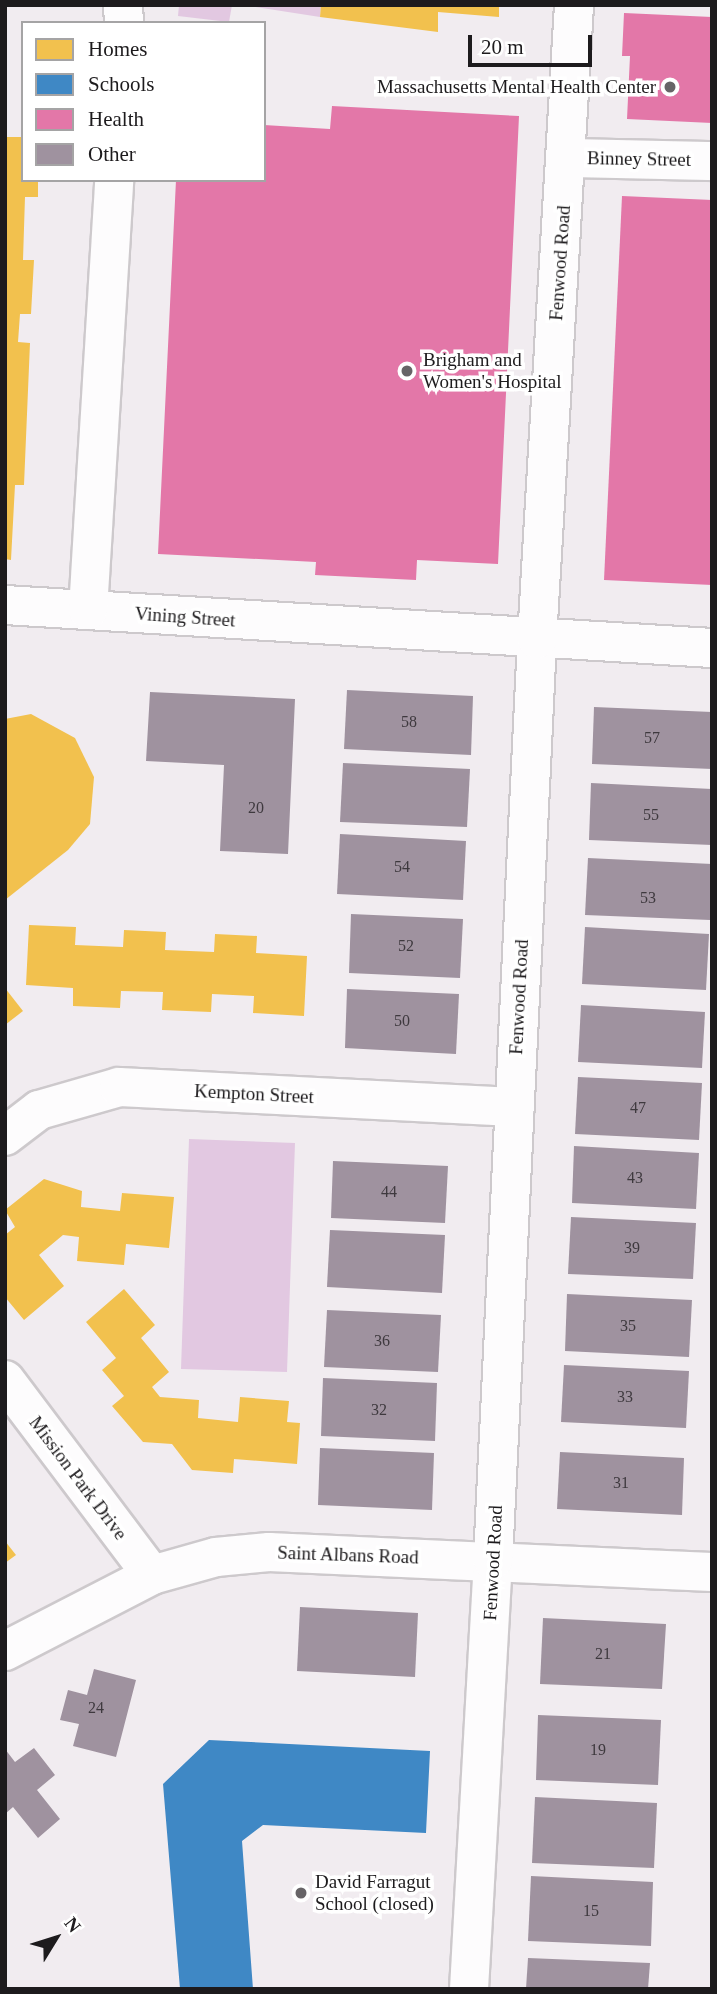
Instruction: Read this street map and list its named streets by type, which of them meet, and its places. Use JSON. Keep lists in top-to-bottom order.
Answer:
{
  "streets": {
    "street": [
      "Binney Street",
      "Fenwood Road",
      "Vining Street",
      "Kempton Street",
      "Mission Park Drive",
      "Saint Albans Road"
    ]
  },
  "crossings": [
    ["Binney Street", "Fenwood Road"],
    ["Fenwood Road", "Vining Street"],
    ["Fenwood Road", "Kempton Street"],
    ["Fenwood Road", "Saint Albans Road"],
    ["Mission Park Drive", "Saint Albans Road"]
  ],
  "places": ["Massachusetts Mental Health Center", "Brigham and Women's Hospital", "David Farragut School (closed)"],
  "house_numbers": [
    "58",
    "57",
    "20",
    "55",
    "54",
    "53",
    "52",
    "50",
    "47",
    "43",
    "44",
    "39",
    "35",
    "36",
    "33",
    "32",
    "31",
    "21",
    "24",
    "19",
    "15"
  ],
  "legend": [
    "Homes",
    "Schools",
    "Health",
    "Other"
  ],
  "scale_bar": "20 m",
  "north": "top right"
}
